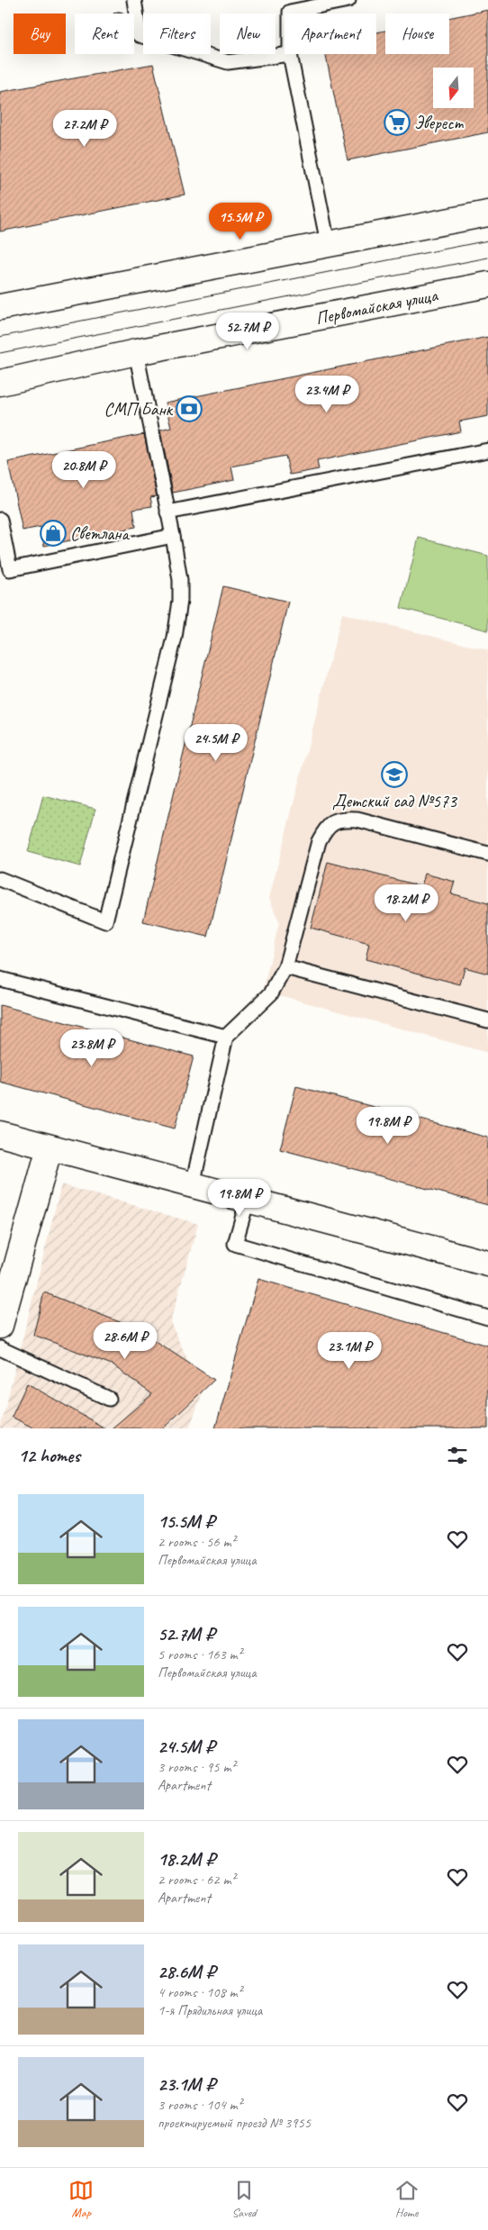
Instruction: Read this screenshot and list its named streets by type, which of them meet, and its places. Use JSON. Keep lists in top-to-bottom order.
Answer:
{
  "streets": {
    "main road": ["Первомайская улица"]
  },
  "places": {
    "supermarket": ["Эверест"],
    "bank": ["СМП Банк"],
    "shop": ["Светлана"],
    "school or university": ["Детский сад №573"]
  },
  "north": "bottom",
  "page": {
    "chip": [
      "Buy",
      "Rent",
      "Filters",
      "New",
      "Apartment",
      "House"
    ],
    "price": [
      "27.2M ₽",
      "15.5M ₽",
      "52.7M ₽",
      "23.4M ₽",
      "20.8M ₽",
      "24.5M ₽",
      "18.2M ₽",
      "23.8M ₽",
      "19.8M ₽",
      "19.8M ₽",
      "28.6M ₽",
      "23.1M ₽"
    ],
    "heading": "12 homes",
    "list": [
      {
        "name": "15.5M ₽",
        "note": "2 rooms · 56 m² · Первомайская улица"
      },
      {
        "name": "52.7M ₽",
        "note": "5 rooms · 163 m² · Первомайская улица"
      },
      {
        "name": "24.5M ₽",
        "note": "3 rooms · 95 m² · Apartment"
      },
      {
        "name": "18.2M ₽",
        "note": "2 rooms · 62 m² · Apartment"
      },
      {
        "name": "28.6M ₽",
        "note": "4 rooms · 108 m² · 1-я Прядильная улица"
      },
      {
        "name": "23.1M ₽",
        "note": "3 rooms · 104 m² · проектируемый проезд № 3955"
      }
    ],
    "tabs": ["Map", "Saved", "Home"]
  }
}
